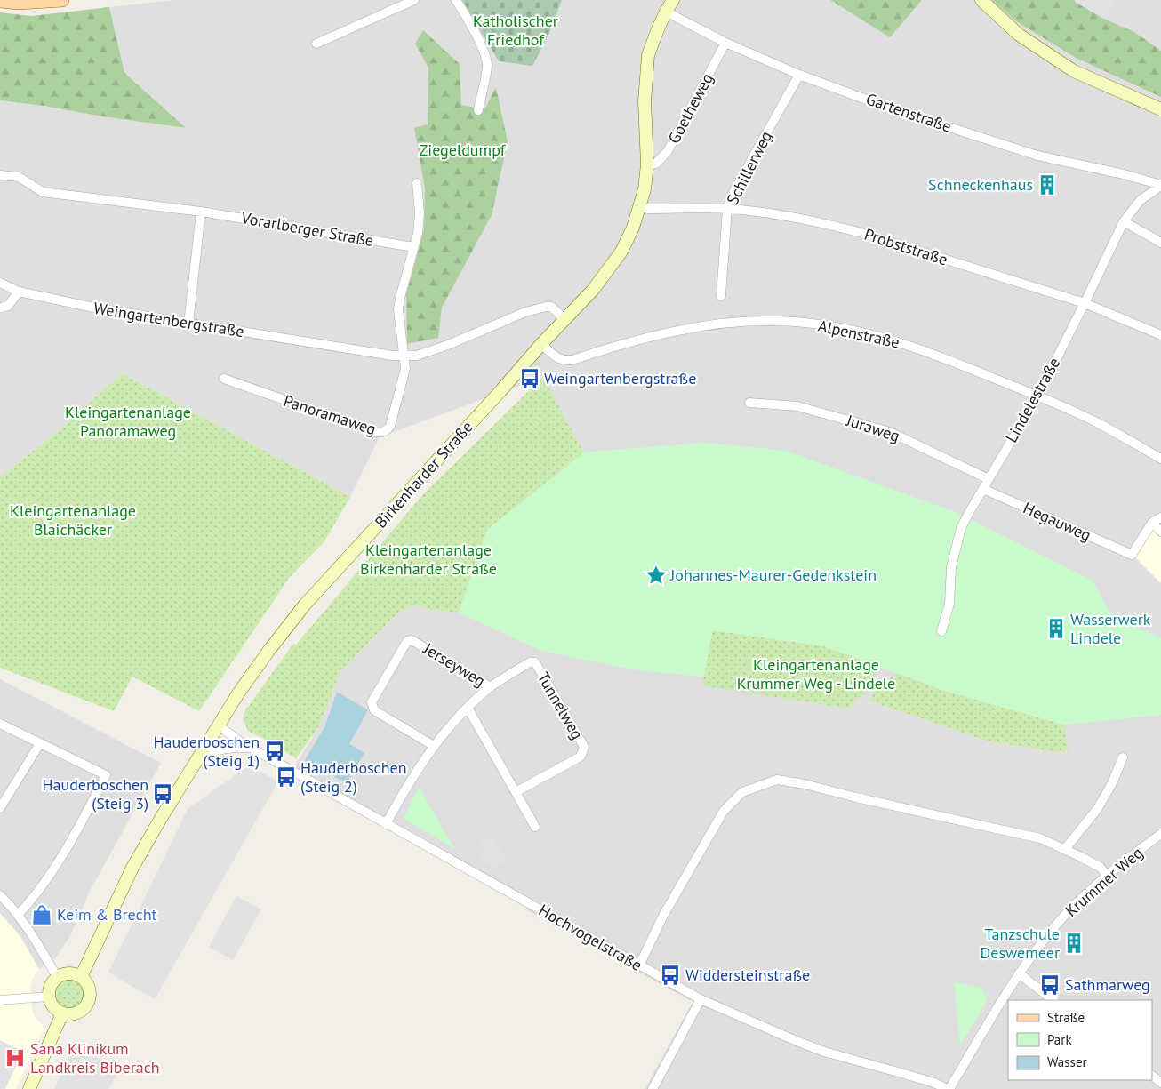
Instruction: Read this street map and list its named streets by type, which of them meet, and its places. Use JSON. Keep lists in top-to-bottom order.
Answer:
{
  "streets": {
    "main road": ["Birkenharder Straße"],
    "street": [
      "Goetheweg",
      "Gartenstraße",
      "Schillerweg",
      "Vorarlberger Straße",
      "Probststraße",
      "Weingartenbergstraße",
      "Alpenstraße",
      "Lindelestraße",
      "Panoramaweg",
      "Juraweg",
      "Hegauweg",
      "Jerseyweg",
      "Tunnelweg",
      "Krummer Weg",
      "Hochvogelstraße"
    ]
  },
  "crossings": [
    ["Goetheweg", "Gartenstraße"],
    ["Goetheweg", "Birkenharder Straße"],
    ["Gartenstraße", "Schillerweg"],
    ["Gartenstraße", "Lindelestraße"],
    ["Gartenstraße", "Birkenharder Straße"],
    ["Schillerweg", "Probststraße"],
    ["Probststraße", "Lindelestraße"],
    ["Probststraße", "Birkenharder Straße"],
    ["Weingartenbergstraße", "Panoramaweg"],
    ["Weingartenbergstraße", "Birkenharder Straße"],
    ["Alpenstraße", "Lindelestraße"],
    ["Alpenstraße", "Birkenharder Straße"],
    ["Lindelestraße", "Juraweg"],
    ["Lindelestraße", "Hegauweg"],
    ["Birkenharder Straße", "Hochvogelstraße"],
    ["Jerseyweg", "Tunnelweg"],
    ["Krummer Weg", "Hochvogelstraße"]
  ],
  "parks": [
    "Katholischer Friedhof",
    "Ziegeldumpf",
    "Kleingartenanlage Panoramaweg",
    "Kleingartenanlage Blaichäcker",
    "Kleingartenanlage Birkenharder Straße",
    "Kleingartenanlage Krummer Weg - Lindele"
  ],
  "places": {
    "building": ["Schneckenhaus", "Wasserwerk Lindele", "Tanzschule Deswemeer"],
    "bus stop": [
      "Weingartenbergstraße",
      "Hauderboschen (Steig 1)",
      "Hauderboschen (Steig 2)",
      "Hauderboschen (Steig 3)",
      "Widdersteinstraße",
      "Sathmarweg"
    ],
    "place": ["Johannes-Maurer-Gedenkstein"],
    "shop": ["Keim & Brecht"],
    "hospital": ["Sana Klinikum Landkreis Biberach"]
  },
  "legend": ["Straße", "Park", "Wasser"]
}
